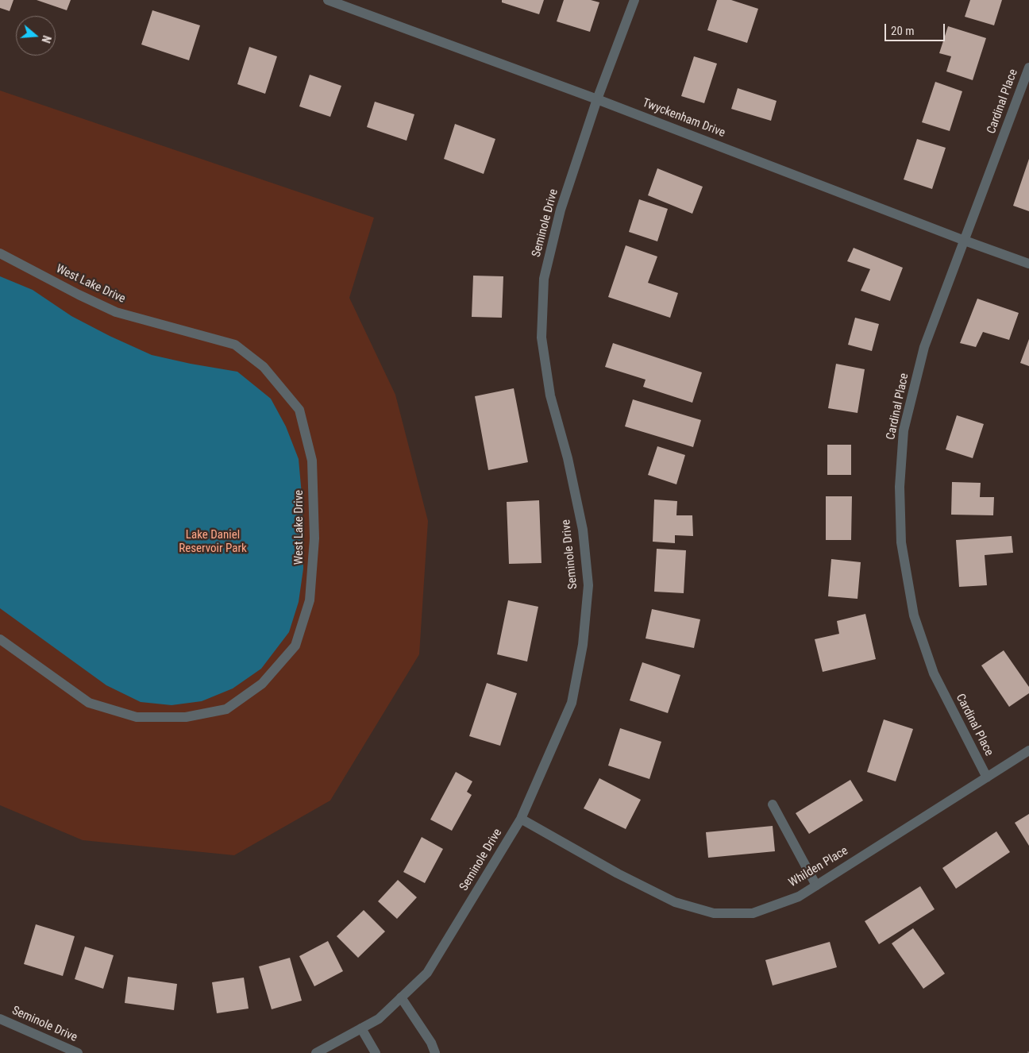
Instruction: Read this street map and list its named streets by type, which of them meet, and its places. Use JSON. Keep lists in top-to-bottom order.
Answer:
{
  "streets": {
    "street": [
      "Cardinal Place",
      "Twyckenham Drive",
      "Seminole Drive",
      "West Lake Drive",
      "Whilden Place"
    ]
  },
  "crossings": [
    ["Cardinal Place", "Twyckenham Drive"],
    ["Cardinal Place", "Whilden Place"],
    ["Twyckenham Drive", "Seminole Drive"],
    ["Seminole Drive", "Whilden Place"]
  ],
  "parks": ["Lake Daniel Reservoir Park"],
  "scale_bar": "20 m",
  "north": "right"
}
